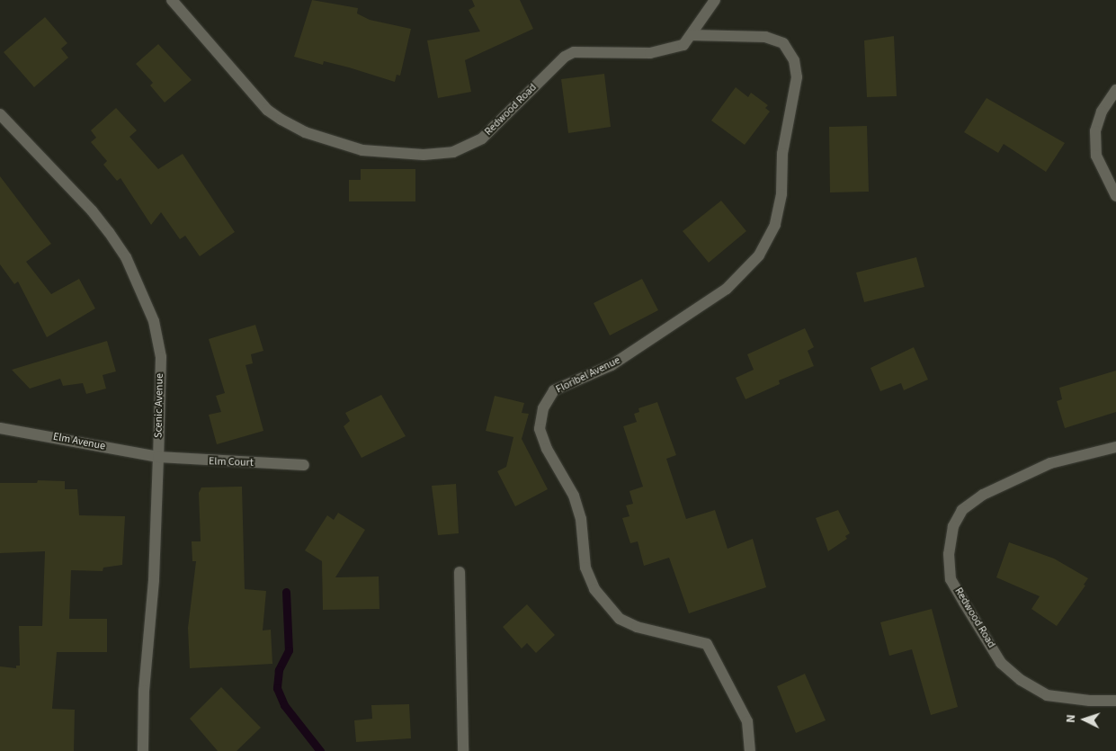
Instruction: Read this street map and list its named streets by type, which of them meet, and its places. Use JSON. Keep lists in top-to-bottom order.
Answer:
{
  "streets": {
    "street": [
      "Redwood Road",
      "Floribel Avenue",
      "Scenic Avenue",
      "Elm Avenue",
      "Elm Court"
    ]
  },
  "crossings": [
    ["Redwood Road", "Floribel Avenue"],
    ["Scenic Avenue", "Elm Avenue"],
    ["Scenic Avenue", "Elm Court"],
    ["Elm Avenue", "Elm Court"]
  ],
  "north": "left"
}
